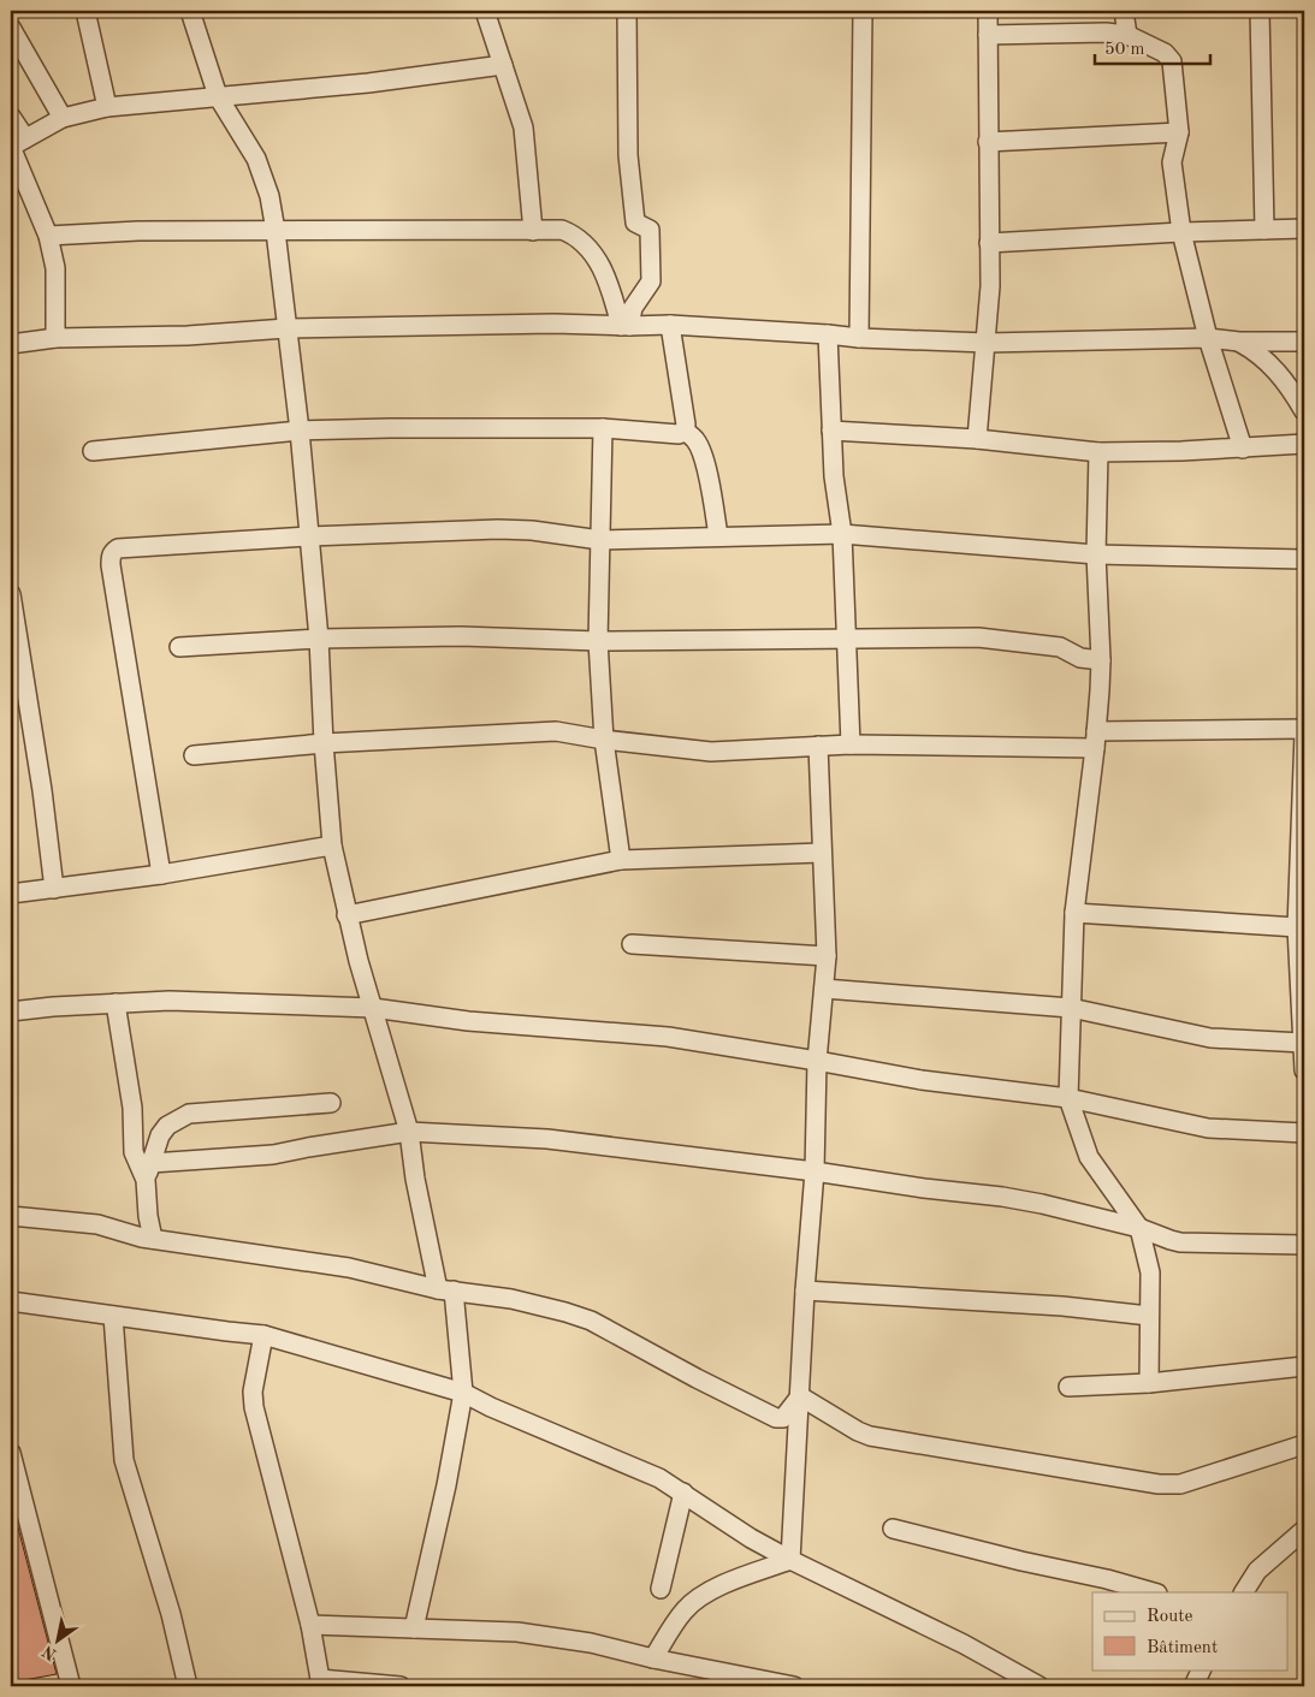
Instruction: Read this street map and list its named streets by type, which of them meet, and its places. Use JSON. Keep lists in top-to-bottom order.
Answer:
{
  "legend": ["Route", "Bâtiment"],
  "scale_bar": "50 m",
  "north": "bottom left"
}
